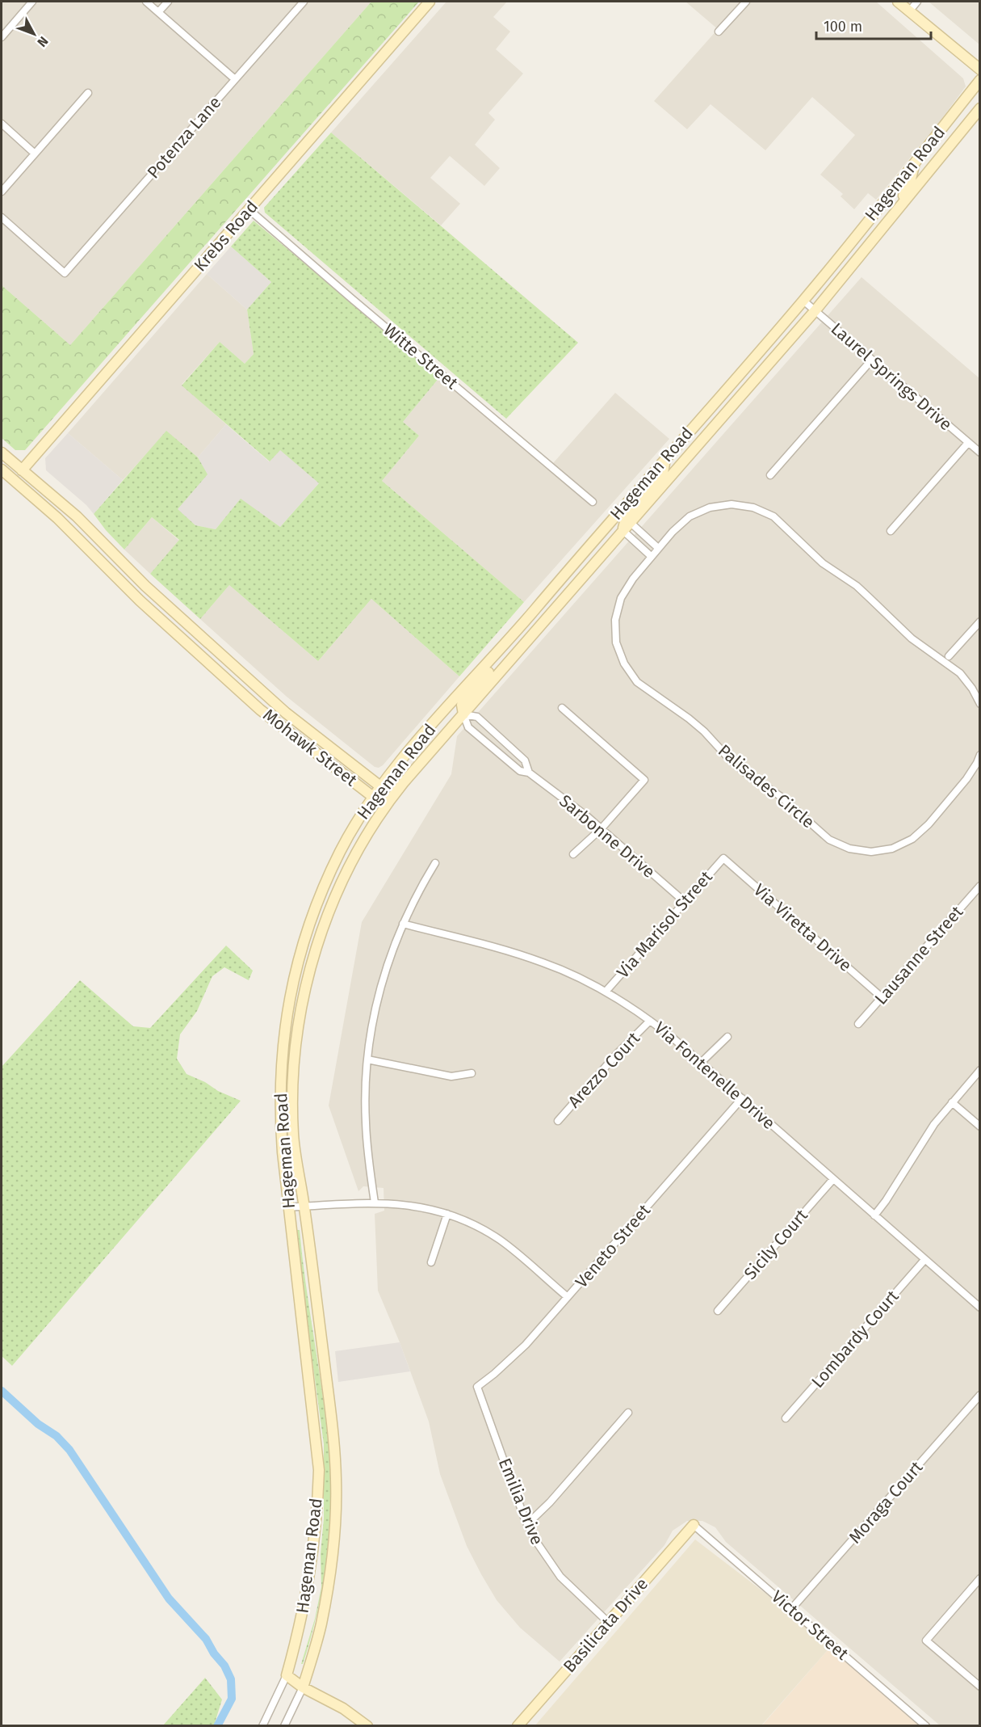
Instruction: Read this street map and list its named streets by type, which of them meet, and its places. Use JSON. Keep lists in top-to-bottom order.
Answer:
{
  "streets": {
    "main road": [
      "Hageman Road",
      "Krebs Road",
      "Mohawk Street",
      "Basilicata Drive"
    ],
    "street": [
      "Potenza Lane",
      "Witte Street",
      "Laurel Springs Drive",
      "Palisades Circle",
      "Sarbonne Drive",
      "Via Marisol Street",
      "Via Viretta Drive",
      "Lausanne Street",
      "Arezzo Court",
      "Via Fontenelle Drive",
      "Sicily Court",
      "Veneto Street",
      "Lombardy Court",
      "Emilia Drive",
      "Moraga Court",
      "Victor Street"
    ]
  },
  "crossings": [
    ["Hageman Road", "Laurel Springs Drive"],
    ["Hageman Road", "Mohawk Street"],
    ["Hageman Road", "Sarbonne Drive"],
    ["Krebs Road", "Witte Street"],
    ["Krebs Road", "Mohawk Street"],
    ["Sarbonne Drive", "Via Marisol Street"],
    ["Via Marisol Street", "Via Viretta Drive"],
    ["Via Marisol Street", "Via Fontenelle Drive"],
    ["Via Viretta Drive", "Lausanne Street"],
    ["Arezzo Court", "Via Fontenelle Drive"],
    ["Via Fontenelle Drive", "Sicily Court"],
    ["Via Fontenelle Drive", "Veneto Street"],
    ["Via Fontenelle Drive", "Lombardy Court"],
    ["Veneto Street", "Emilia Drive"],
    ["Emilia Drive", "Basilicata Drive"],
    ["Moraga Court", "Victor Street"],
    ["Basilicata Drive", "Victor Street"]
  ],
  "scale_bar": "100 m",
  "north": "bottom right"
}
